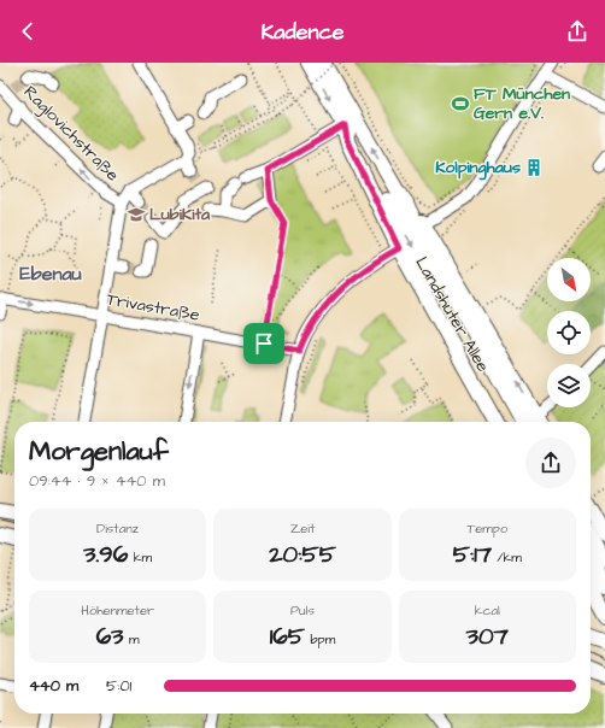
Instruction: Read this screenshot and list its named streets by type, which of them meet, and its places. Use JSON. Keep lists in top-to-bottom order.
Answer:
{
  "streets": {
    "highway": ["Landshuter Allee"],
    "street": ["Raglovichstraße", "Trivastraße"]
  },
  "one_way": ["Raglovichstraße"],
  "districts": ["Ebenau"],
  "places": {
    "sports": ["FT München Gern e.V."],
    "building": ["Kolpinghaus"],
    "school or university": ["LubiKita"]
  },
  "north": "bottom right",
  "page": {
    "header": "Kadence",
    "heading": ["Morgenlauf", "09:44 · 9 × 440 m"],
    "stats": [
      ["Distanz", "3.96 km"],
      ["Zeit", "20:55"],
      ["Tempo", "5:17 /km"],
      ["Höhenmeter", "63 m"],
      ["Puls", "165 bpm"],
      ["kcal", "307"]
    ],
    "list": [
      {
        "name": "440 m",
        "note": "5:01"
      }
    ]
  }
}
